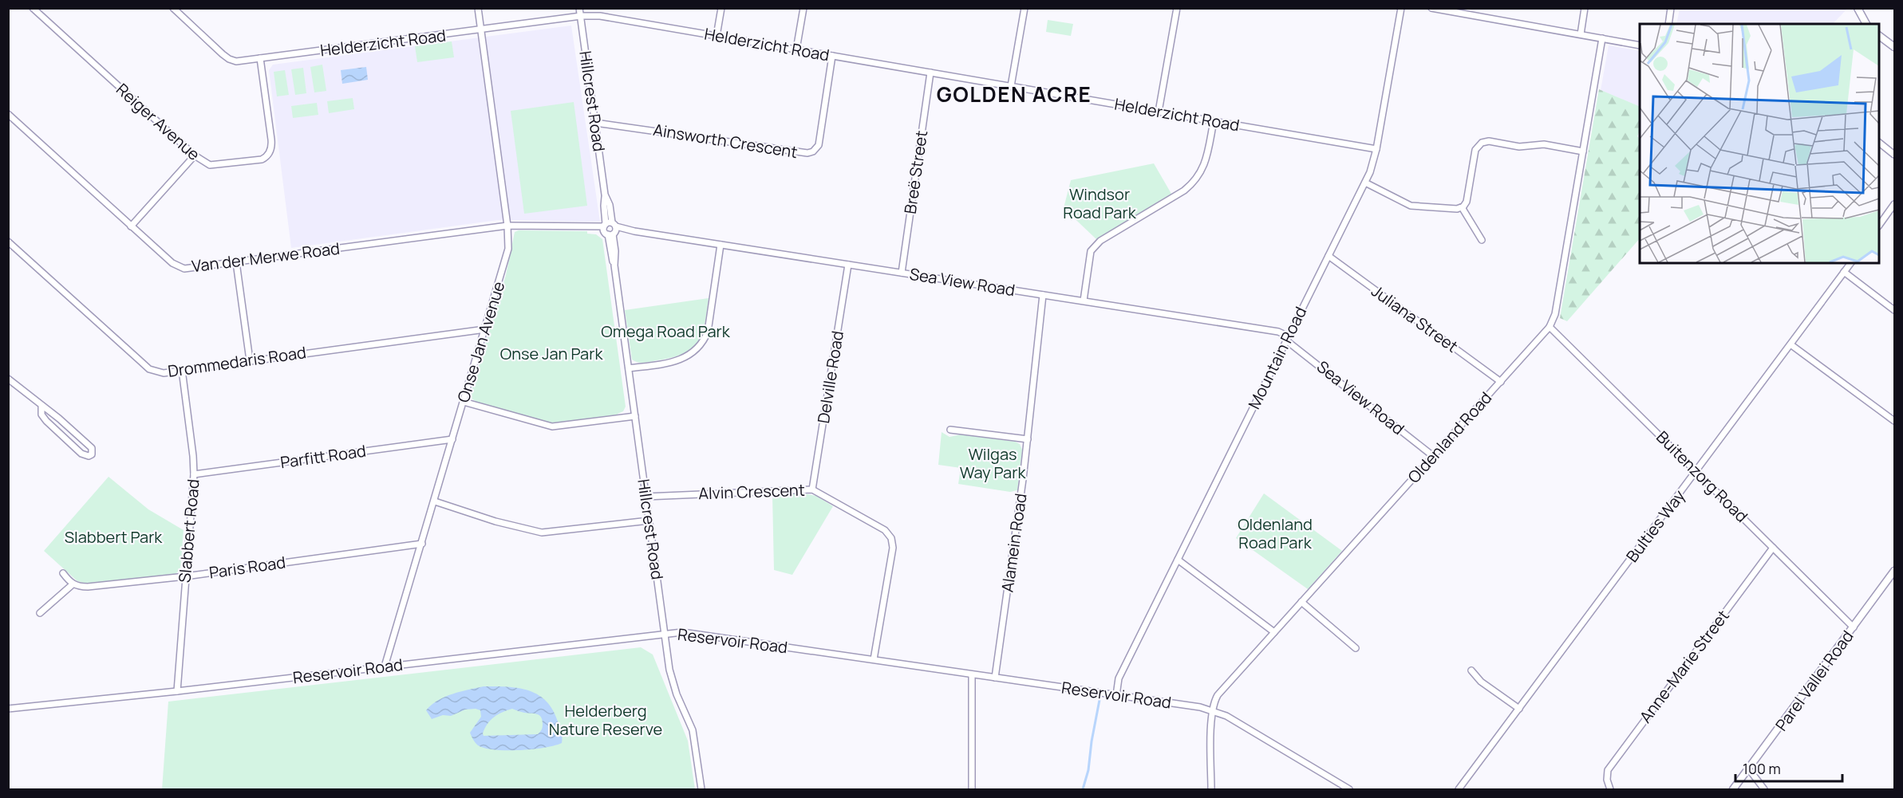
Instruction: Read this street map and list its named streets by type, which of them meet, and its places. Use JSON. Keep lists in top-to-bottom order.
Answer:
{
  "streets": {
    "street": [
      "Helderzicht Road",
      "Hillcrest Road",
      "Reiger Avenue",
      "Ainsworth Crescent",
      "Breë Street",
      "Van der Merwe Road",
      "Sea View Road",
      "Juliana Street",
      "Onse Jan Avenue",
      "Mountain Road",
      "Drommedaris Road",
      "Delville Road",
      "Oldenland Road",
      "Parfitt Road",
      "Buitenzorg Road",
      "Alvin Crescent",
      "Bulties Way",
      "Slabbert Road",
      "Alamein Road",
      "Paris Road",
      "Reservoir Road",
      "Anne-Marie Street",
      "Parel Vallei Road"
    ]
  },
  "crossings": [
    ["Helderzicht Road", "Hillcrest Road"],
    ["Helderzicht Road", "Reiger Avenue"],
    ["Helderzicht Road", "Ainsworth Crescent"],
    ["Helderzicht Road", "Breë Street"],
    ["Helderzicht Road", "Onse Jan Avenue"],
    ["Helderzicht Road", "Mountain Road"],
    ["Hillcrest Road", "Ainsworth Crescent"],
    ["Hillcrest Road", "Van der Merwe Road"],
    ["Hillcrest Road", "Sea View Road"],
    ["Hillcrest Road", "Alvin Crescent"],
    ["Hillcrest Road", "Reservoir Road"],
    ["Breë Street", "Sea View Road"],
    ["Van der Merwe Road", "Sea View Road"],
    ["Van der Merwe Road", "Onse Jan Avenue"],
    ["Sea View Road", "Mountain Road"],
    ["Sea View Road", "Delville Road"],
    ["Sea View Road", "Oldenland Road"],
    ["Sea View Road", "Alamein Road"],
    ["Juliana Street", "Mountain Road"],
    ["Juliana Street", "Oldenland Road"],
    ["Onse Jan Avenue", "Drommedaris Road"],
    ["Onse Jan Avenue", "Parfitt Road"],
    ["Onse Jan Avenue", "Paris Road"],
    ["Onse Jan Avenue", "Reservoir Road"],
    ["Mountain Road", "Reservoir Road"],
    ["Drommedaris Road", "Slabbert Road"],
    ["Delville Road", "Alvin Crescent"],
    ["Oldenland Road", "Buitenzorg Road"],
    ["Oldenland Road", "Reservoir Road"],
    ["Parfitt Road", "Slabbert Road"],
    ["Buitenzorg Road", "Bulties Way"],
    ["Buitenzorg Road", "Anne-Marie Street"],
    ["Buitenzorg Road", "Parel Vallei Road"],
    ["Alvin Crescent", "Reservoir Road"],
    ["Slabbert Road", "Paris Road"],
    ["Slabbert Road", "Reservoir Road"],
    ["Alamein Road", "Reservoir Road"]
  ],
  "districts": ["GOLDEN ACRE"],
  "parks": [
    "Windsor Road Park",
    "Omega Road Park",
    "Onse Jan Park",
    "Wilgas Way Park",
    "Oldenland Road Park",
    "Slabbert Park",
    "Helderberg Nature Reserve"
  ],
  "scale_bar": "100 m"
}
